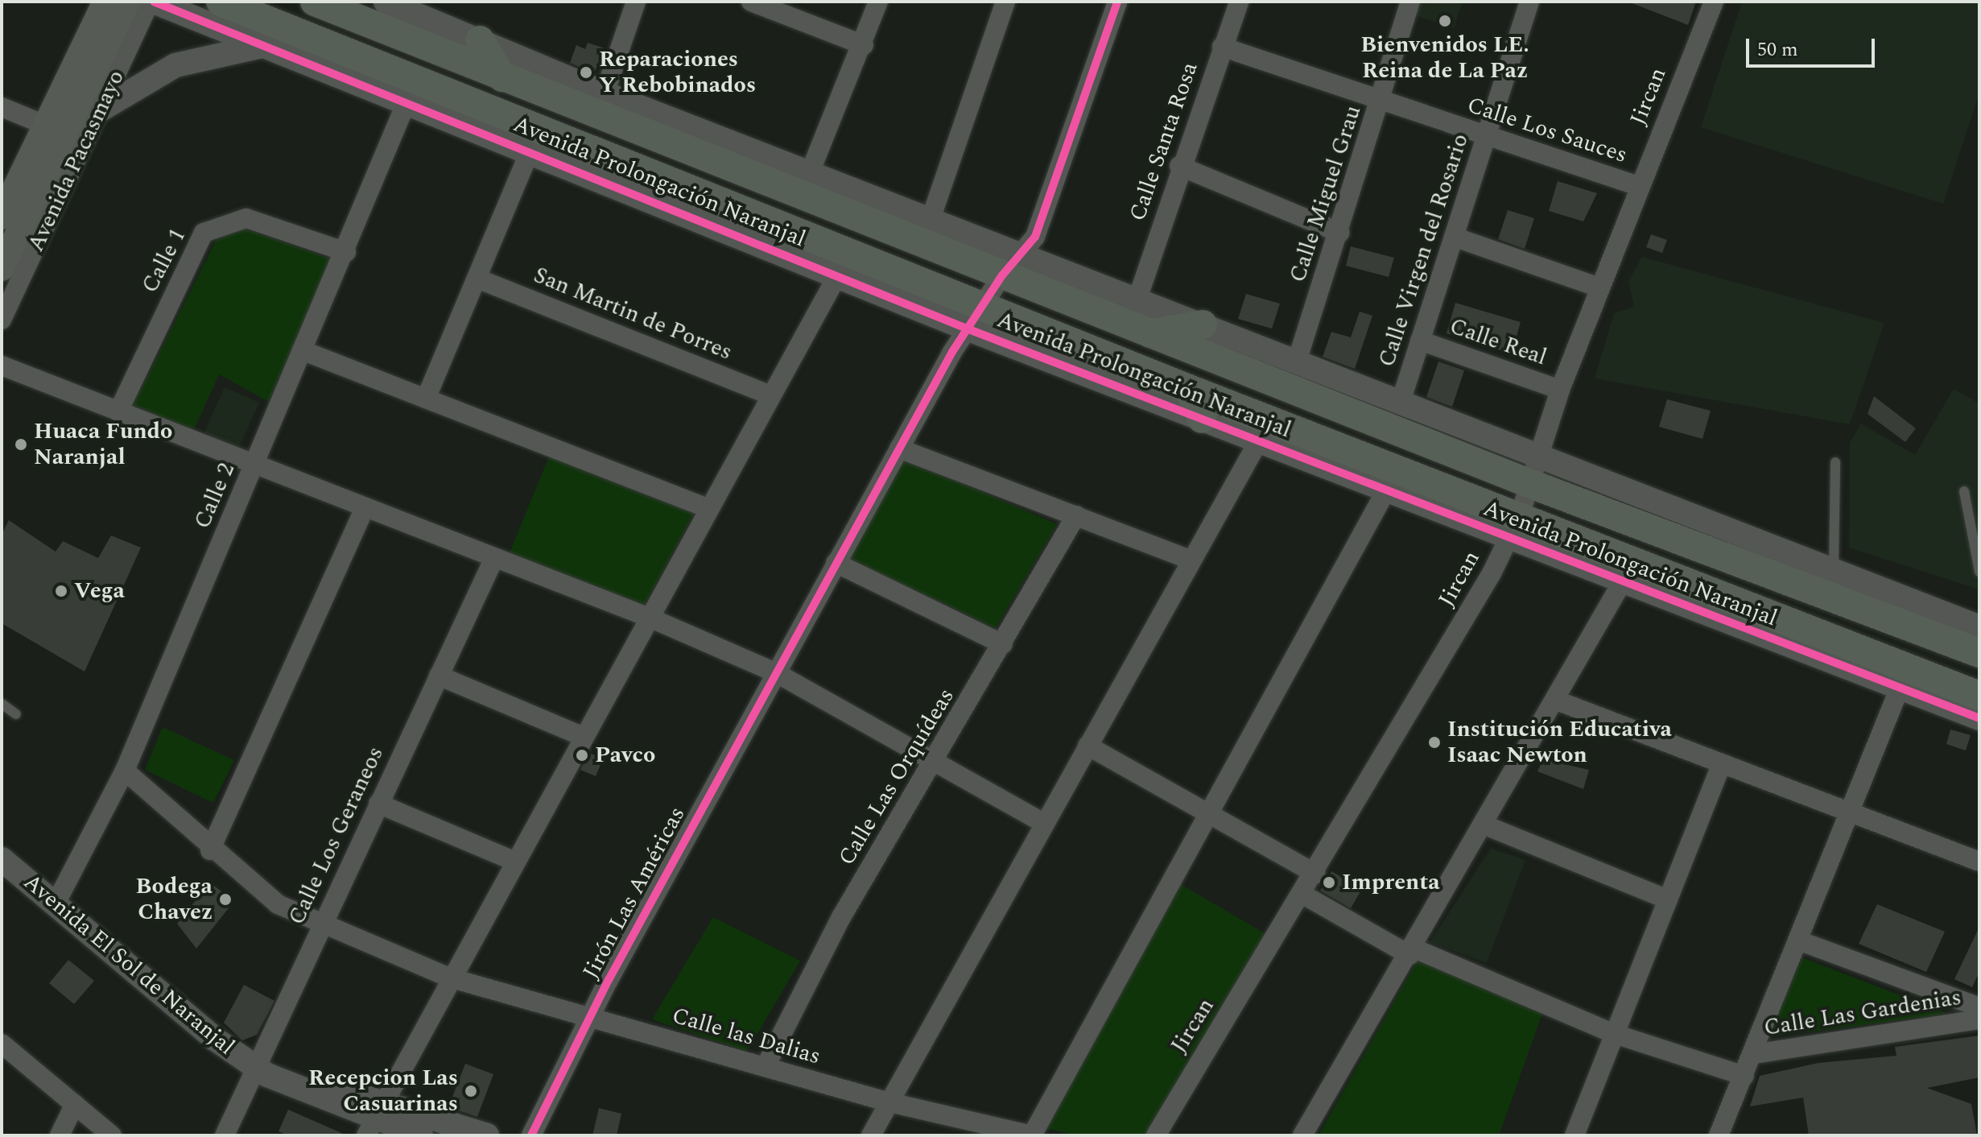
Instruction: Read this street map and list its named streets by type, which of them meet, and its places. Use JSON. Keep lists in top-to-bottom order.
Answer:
{
  "streets": {
    "main road": ["Avenida Pacasmayo", "Avenida Prolongación Naranjal"],
    "street": [
      "Jircan",
      "Calle Los Sauces",
      "Calle Santa Rosa",
      "Calle Miguel Grau",
      "Calle Virgen del Rosario",
      "Calle 1",
      "San Martin de Porres",
      "Calle Real",
      "Calle 2",
      "Calle Las Orquídeas",
      "Calle Los Geraneos",
      "Jirón Las Américas",
      "Avenida El Sol de Naranjal",
      "Calle Las Gardenias",
      "Calle las Dalias"
    ]
  },
  "crossings": [
    ["Jircan", "Calle Los Sauces"],
    ["Jircan", "Avenida Prolongación Naranjal"],
    ["Jircan", "Calle Real"],
    ["Calle Los Sauces", "Calle Santa Rosa"],
    ["Calle Los Sauces", "Calle Miguel Grau"],
    ["Calle Los Sauces", "Calle Virgen del Rosario"],
    ["Avenida Pacasmayo", "Avenida Prolongación Naranjal"],
    ["Avenida Prolongación Naranjal", "Calle 2"],
    ["Avenida Prolongación Naranjal", "Jirón Las Américas"],
    ["Calle Virgen del Rosario", "Calle Real"],
    ["Calle 1", "Calle 2"],
    ["Calle 2", "Avenida El Sol de Naranjal"],
    ["Calle 2", "Calle las Dalias"],
    ["Calle Las Orquídeas", "Calle las Dalias"],
    ["Calle Los Geraneos", "Avenida El Sol de Naranjal"],
    ["Calle Los Geraneos", "Calle las Dalias"],
    ["Jirón Las Américas", "Calle las Dalias"]
  ],
  "places": [
    "Bienvenidos LE. Reina de La Paz",
    "Reparaciones Y Rebobinados",
    "Huaca Fundo Naranjal",
    "Vega",
    "Institución Educativa Isaac Newton",
    "Pavco",
    "Imprenta",
    "Bodega Chavez",
    "Recepcion Las Casuarinas"
  ],
  "scale_bar": "50 m"
}
